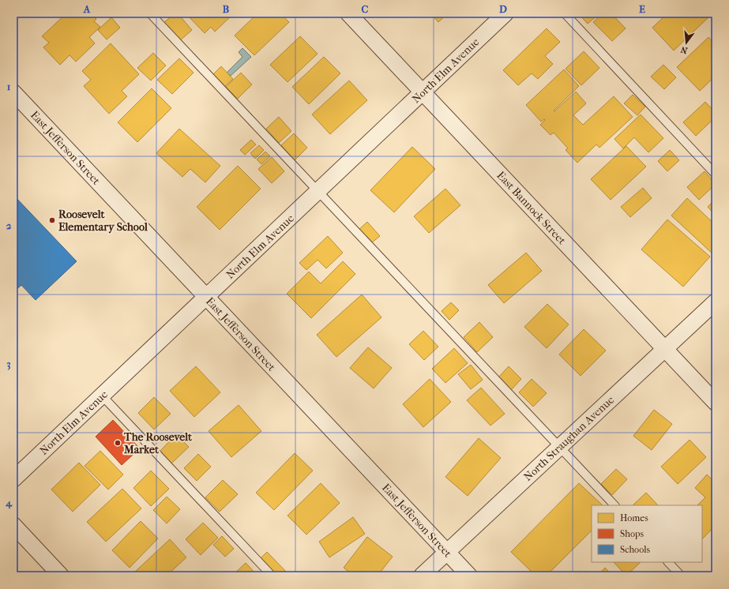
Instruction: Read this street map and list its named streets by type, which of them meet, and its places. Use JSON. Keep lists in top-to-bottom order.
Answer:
{
  "streets": {
    "street": [
      "North Elm Avenue",
      "East Jefferson Street",
      "East Bannock Street",
      "North Straughan Avenue"
    ]
  },
  "crossings": [
    ["North Elm Avenue", "East Jefferson Street"],
    ["North Elm Avenue", "East Bannock Street"],
    ["East Jefferson Street", "North Straughan Avenue"],
    ["East Bannock Street", "North Straughan Avenue"]
  ],
  "places": ["Roosevelt Elementary School", "The Roosevelt Market"],
  "legend": ["Homes", "Shops", "Schools"],
  "north": "bottom",
  "grid": {
    "columns": [
      "A",
      "B",
      "C",
      "D",
      "E"
    ],
    "rows": [
      "1",
      "2",
      "3",
      "4"
    ]
  }
}
